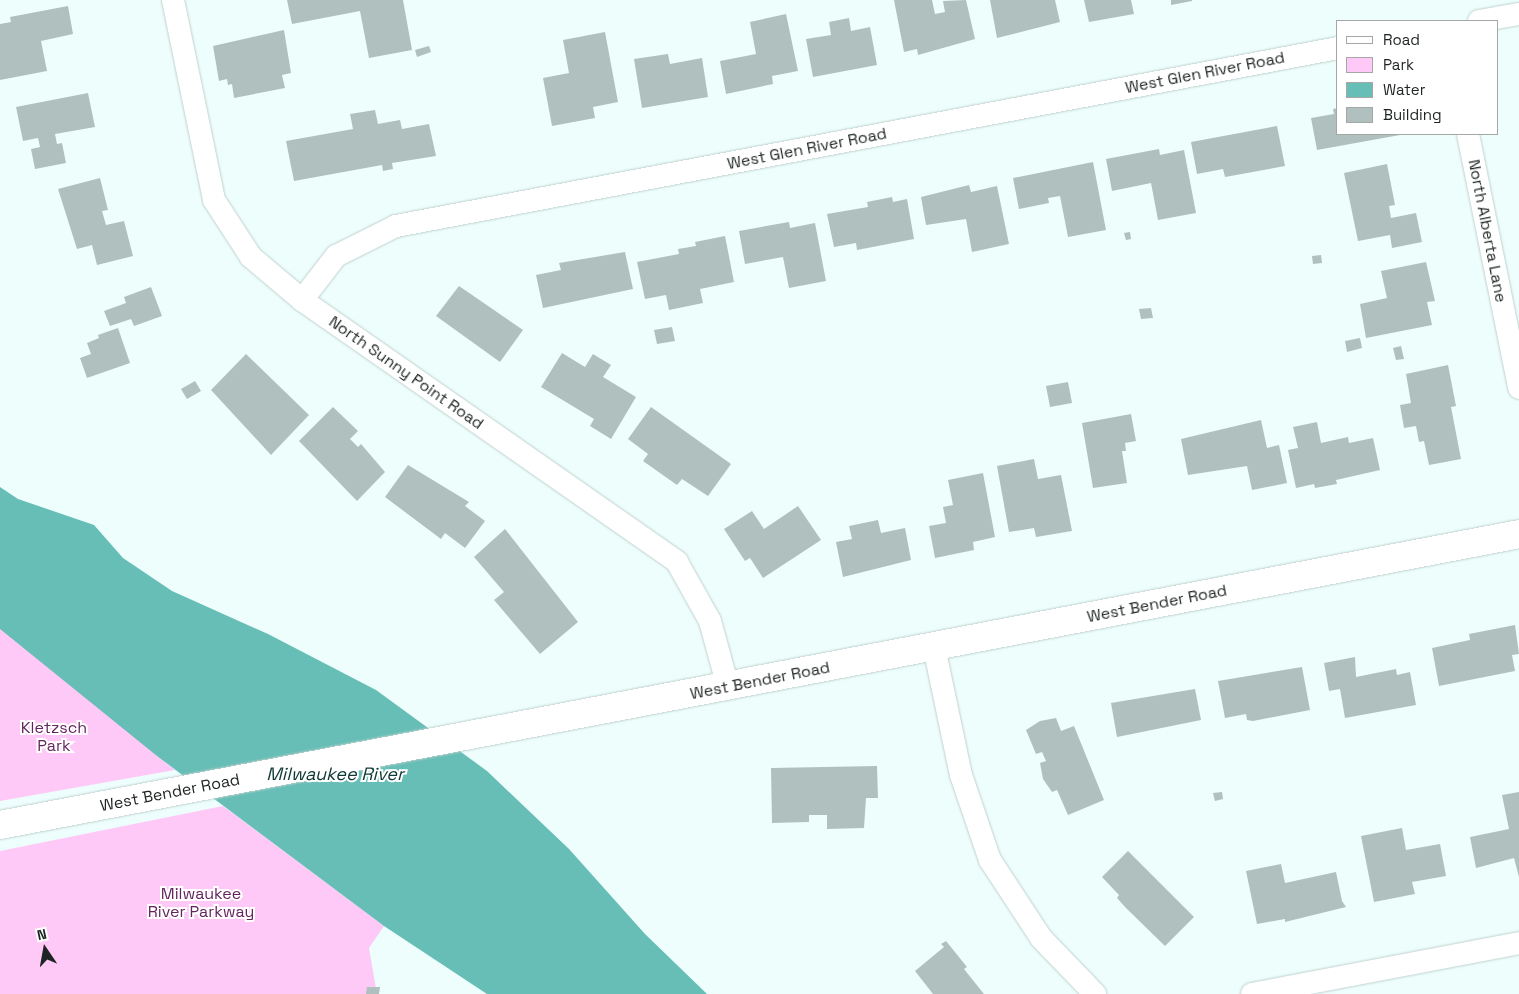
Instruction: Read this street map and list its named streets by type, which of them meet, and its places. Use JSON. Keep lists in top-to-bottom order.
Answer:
{
  "streets": {
    "street": [
      "West Glen River Road",
      "North Alberta Lane",
      "North Sunny Point Road",
      "West Bender Road"
    ]
  },
  "crossings": [
    ["West Glen River Road", "North Sunny Point Road"],
    ["North Sunny Point Road", "West Bender Road"]
  ],
  "water": ["Milwaukee River"],
  "parks": ["Kletzsch Park", "Milwaukee River Parkway"],
  "legend": [
    "Road",
    "Park",
    "Water",
    "Building"
  ],
  "north": "top"
}
